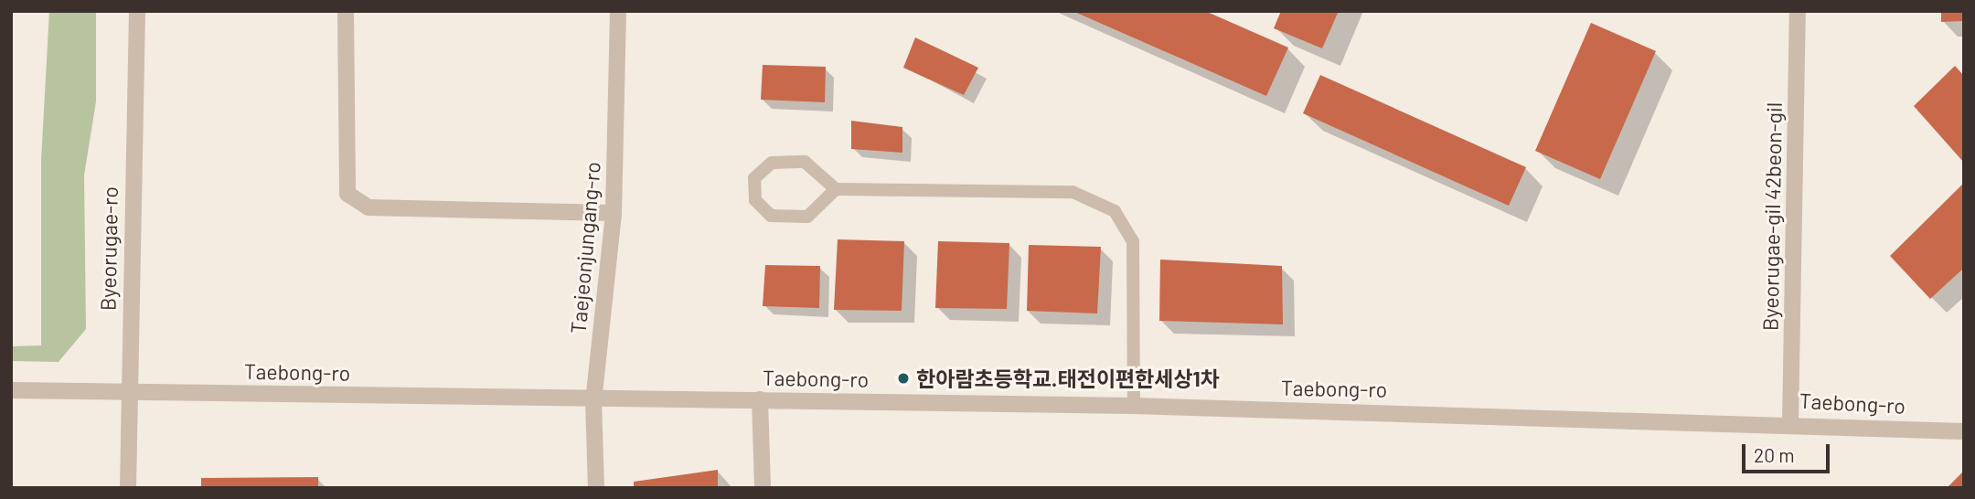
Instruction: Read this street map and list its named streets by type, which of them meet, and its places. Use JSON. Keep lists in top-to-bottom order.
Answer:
{
  "streets": {
    "street": [
      "Byeorugae-gil 42beon-gil",
      "Taejeonjungang-ro",
      "Byeorugae-ro",
      "Taebong-ro"
    ]
  },
  "crossings": [
    ["Byeorugae-gil 42beon-gil", "Taebong-ro"],
    ["Taejeonjungang-ro", "Taebong-ro"],
    ["Byeorugae-ro", "Taebong-ro"]
  ],
  "places": ["한아람초등학교.태전이편한세상1차"],
  "scale_bar": "20 m"
}
